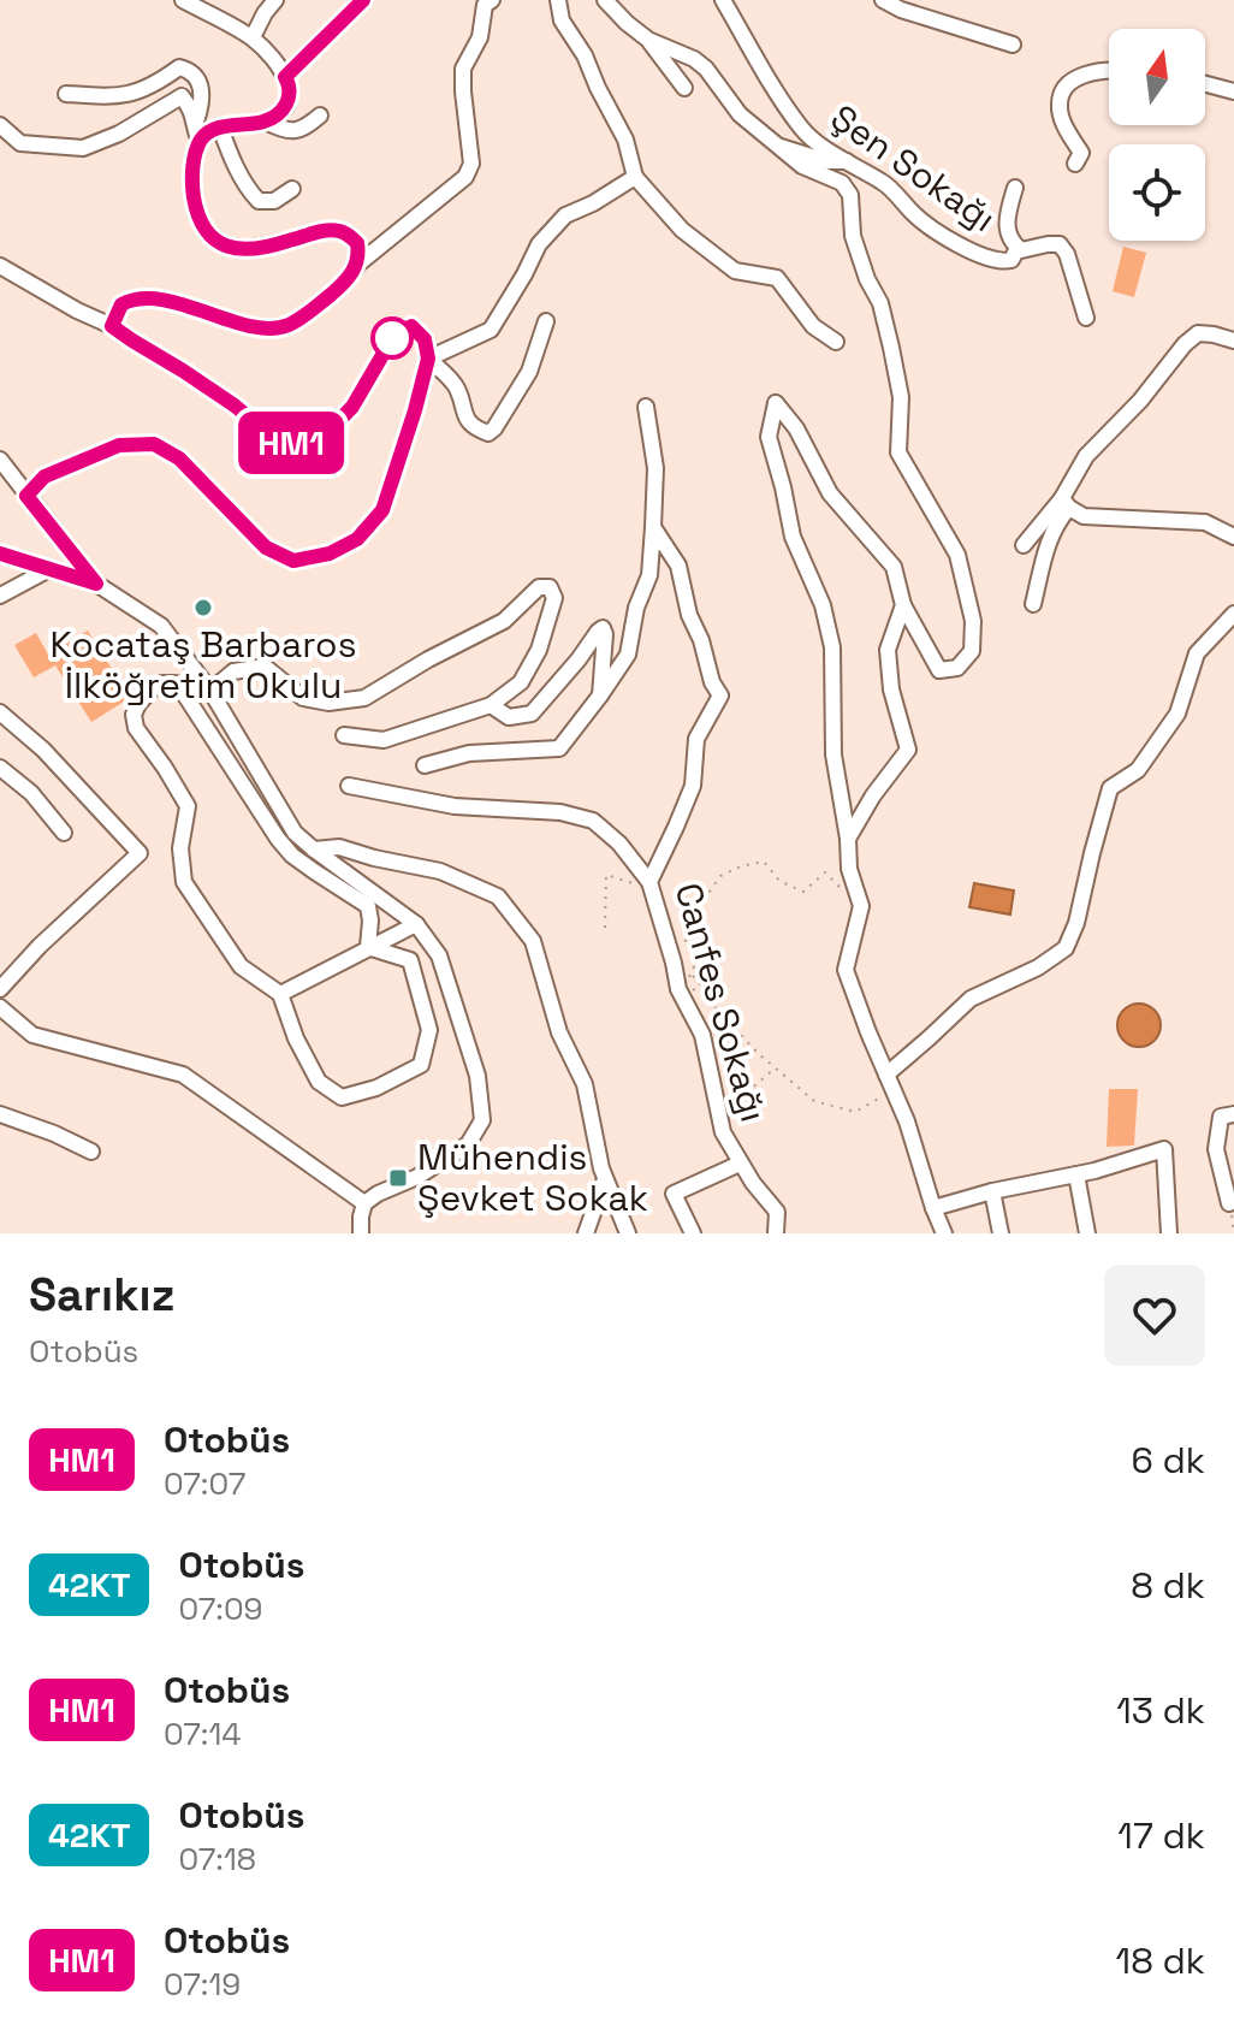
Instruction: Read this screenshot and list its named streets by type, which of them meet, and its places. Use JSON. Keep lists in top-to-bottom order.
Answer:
{
  "streets": {
    "street": ["Şen Sokağı", "Canfes Sokağı"]
  },
  "places": {
    "other": ["Kocataş Barbaros İlköğretim Okulu"],
    "transit": ["Mühendis Şevket Sokak"]
  },
  "lines": ["bus line HM1"],
  "north": "top",
  "page": {
    "on_map": "HM1",
    "heading": ["Sarıkız", "Otobüs"],
    "list": [
      {
        "mark": "HM1",
        "name": "Otobüs",
        "note": "07:07",
        "value": "6 dk"
      },
      {
        "mark": "42KT",
        "name": "Otobüs",
        "note": "07:09",
        "value": "8 dk"
      },
      {
        "mark": "HM1",
        "name": "Otobüs",
        "note": "07:14",
        "value": "13 dk"
      },
      {
        "mark": "42KT",
        "name": "Otobüs",
        "note": "07:18",
        "value": "17 dk"
      },
      {
        "mark": "HM1",
        "name": "Otobüs",
        "note": "07:19",
        "value": "18 dk"
      }
    ]
  }
}
